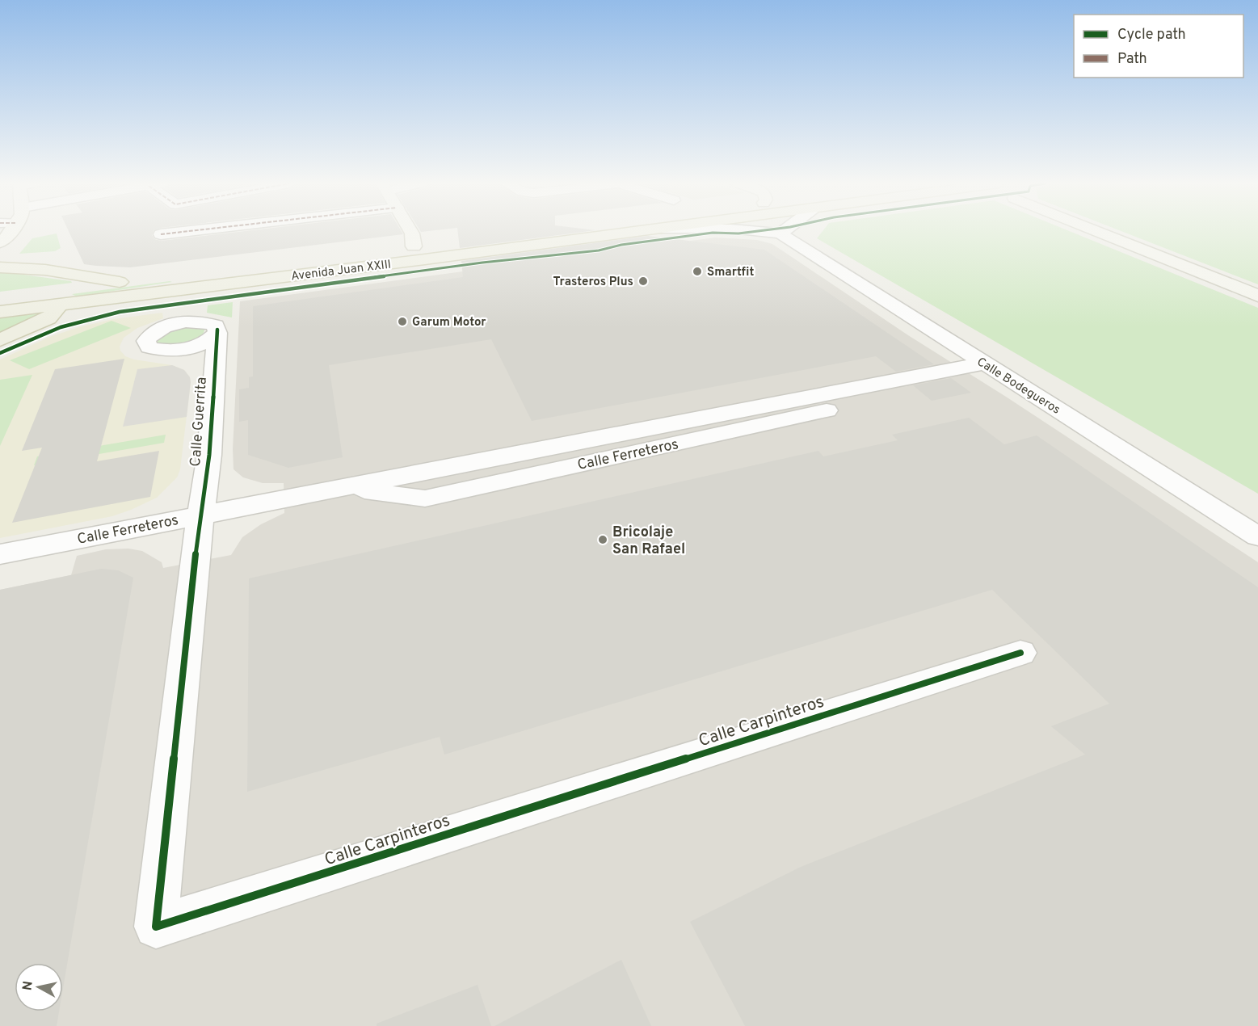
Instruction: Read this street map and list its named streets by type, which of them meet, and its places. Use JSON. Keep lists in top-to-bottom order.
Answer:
{
  "streets": {
    "main road": ["Avenida Juan XXIII"],
    "street": [
      "Calle Bodegueros",
      "Calle Guerrita",
      "Calle Ferreteros",
      "Calle Carpinteros"
    ]
  },
  "crossings": [
    ["Calle Bodegueros", "Calle Ferreteros"],
    ["Calle Guerrita", "Calle Ferreteros"],
    ["Calle Guerrita", "Calle Carpinteros"],
    ["Calle Ferreteros", "Calle Carpinteros"]
  ],
  "places": [
    "Smartfit",
    "Trasteros Plus",
    "Garum Motor",
    "Bricolaje San Rafael"
  ],
  "legend": ["Cycle path", "Path"],
  "north": "left"
}
